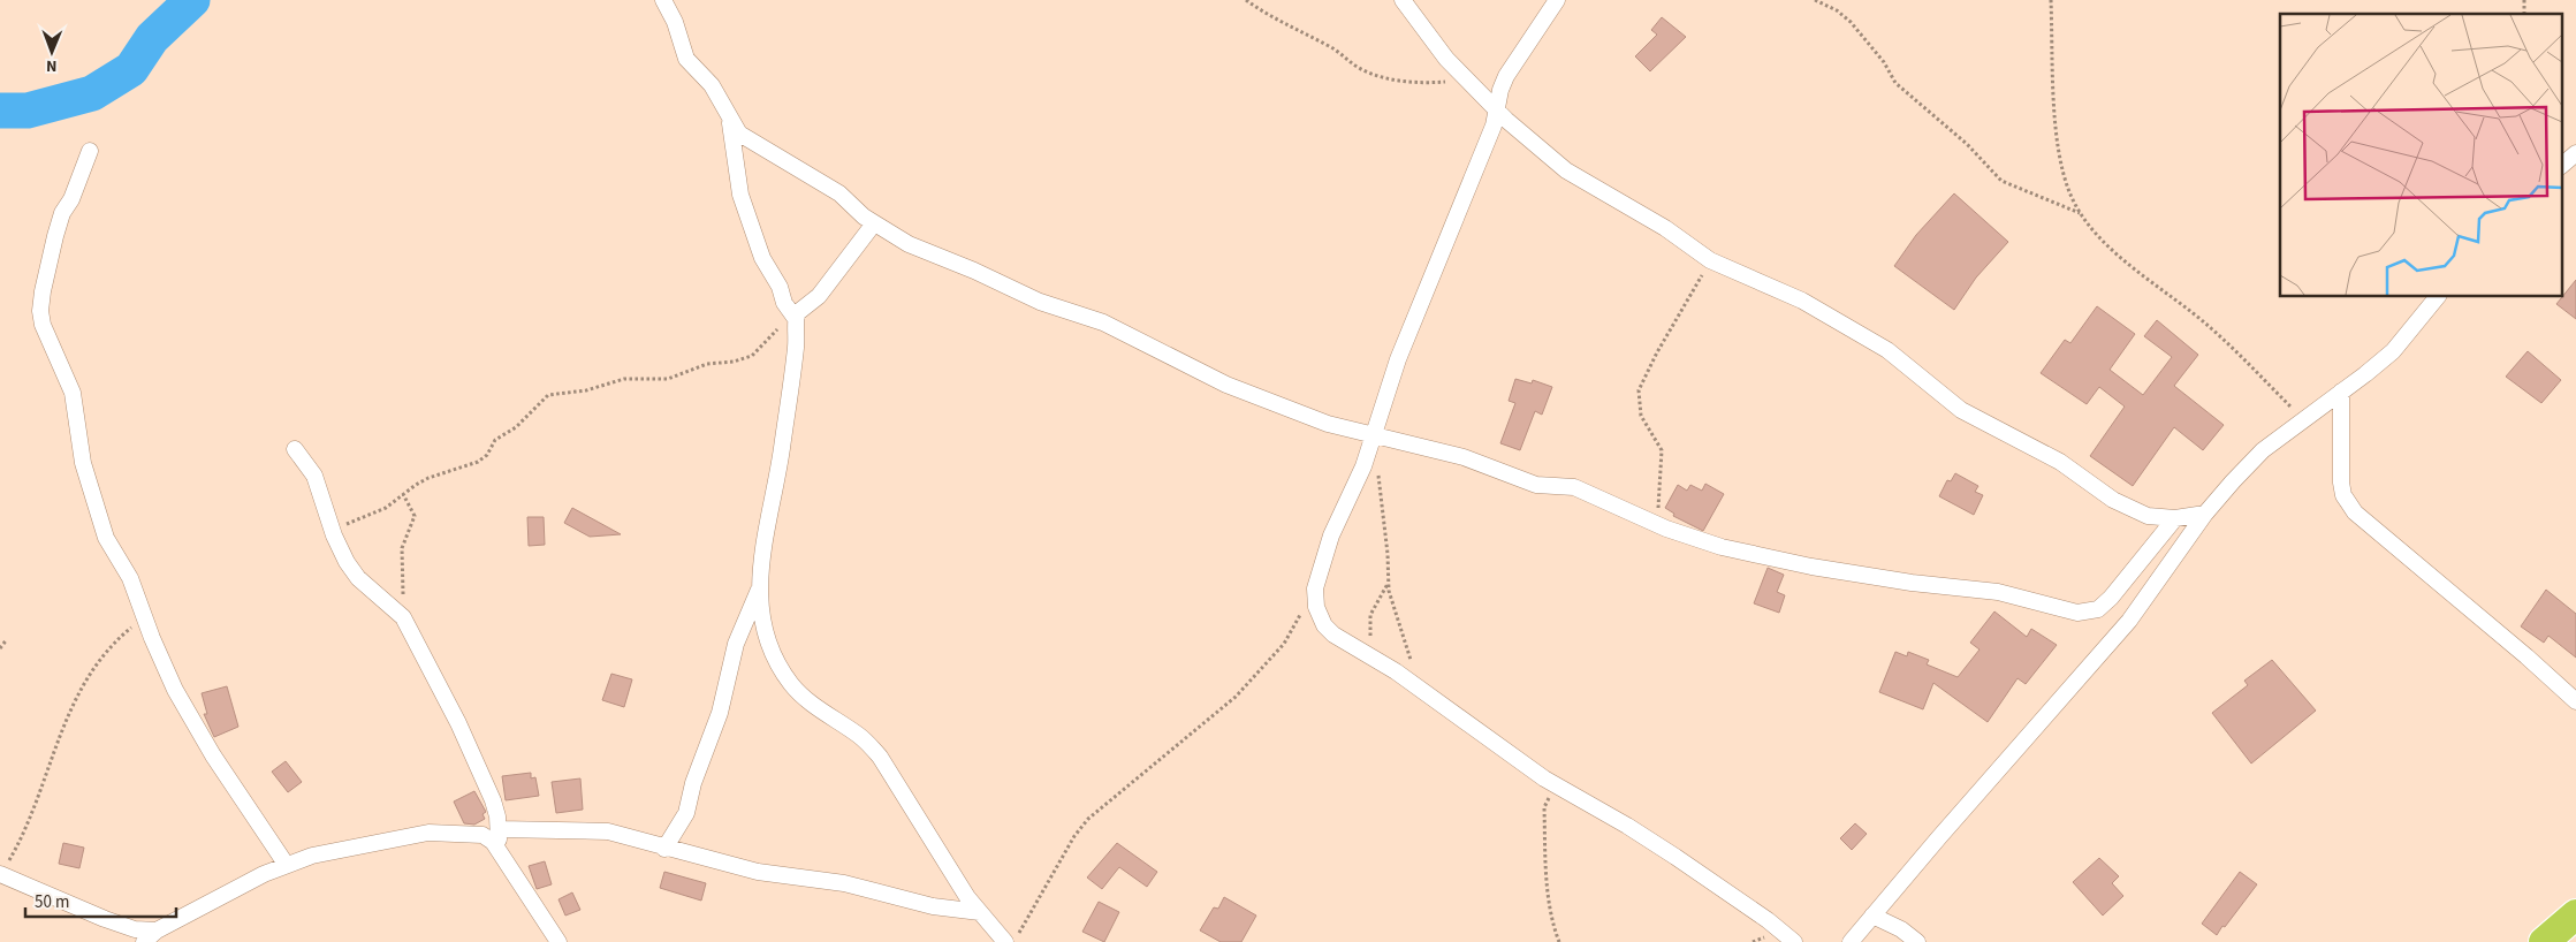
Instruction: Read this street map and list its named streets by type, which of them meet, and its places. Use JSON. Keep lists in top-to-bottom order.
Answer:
{
  "scale_bar": "50 m",
  "north": "bottom"
}
